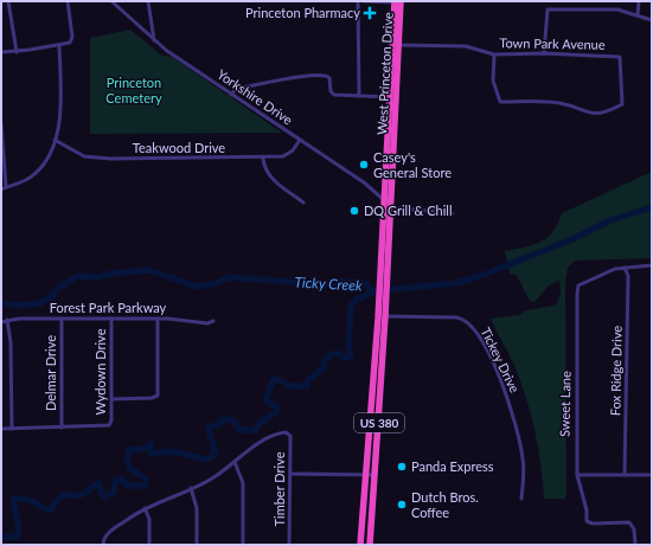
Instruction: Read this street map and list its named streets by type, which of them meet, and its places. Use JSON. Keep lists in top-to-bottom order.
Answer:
{
  "streets": {
    "highway": ["West Princeton Drive", "US 380"],
    "street": [
      "Town Park Avenue",
      "Yorkshire Drive",
      "Teakwood Drive",
      "Forest Park Parkway",
      "Tickey Drive",
      "Fox Ridge Drive",
      "Wydown Drive",
      "Delmar Drive",
      "Sweet Lane",
      "Timber Drive"
    ]
  },
  "crossings": [
    ["Town Park Avenue", "West Princeton Drive"],
    ["West Princeton Drive", "Yorkshire Drive"],
    ["West Princeton Drive", "Tickey Drive"],
    ["Yorkshire Drive", "Teakwood Drive"],
    ["Forest Park Parkway", "Wydown Drive"],
    ["Forest Park Parkway", "Delmar Drive"],
    ["Fox Ridge Drive", "Sweet Lane"],
    ["Wydown Drive", "Delmar Drive"]
  ],
  "water": ["Ticky Creek"],
  "parks": ["Princeton Cemetery"],
  "places": {
    "health": ["Princeton Pharmacy"],
    "other": [
      "Casey's General Store",
      "DQ Grill & Chill",
      "Panda Express",
      "Dutch Bros. Coffee"
    ]
  }
}
